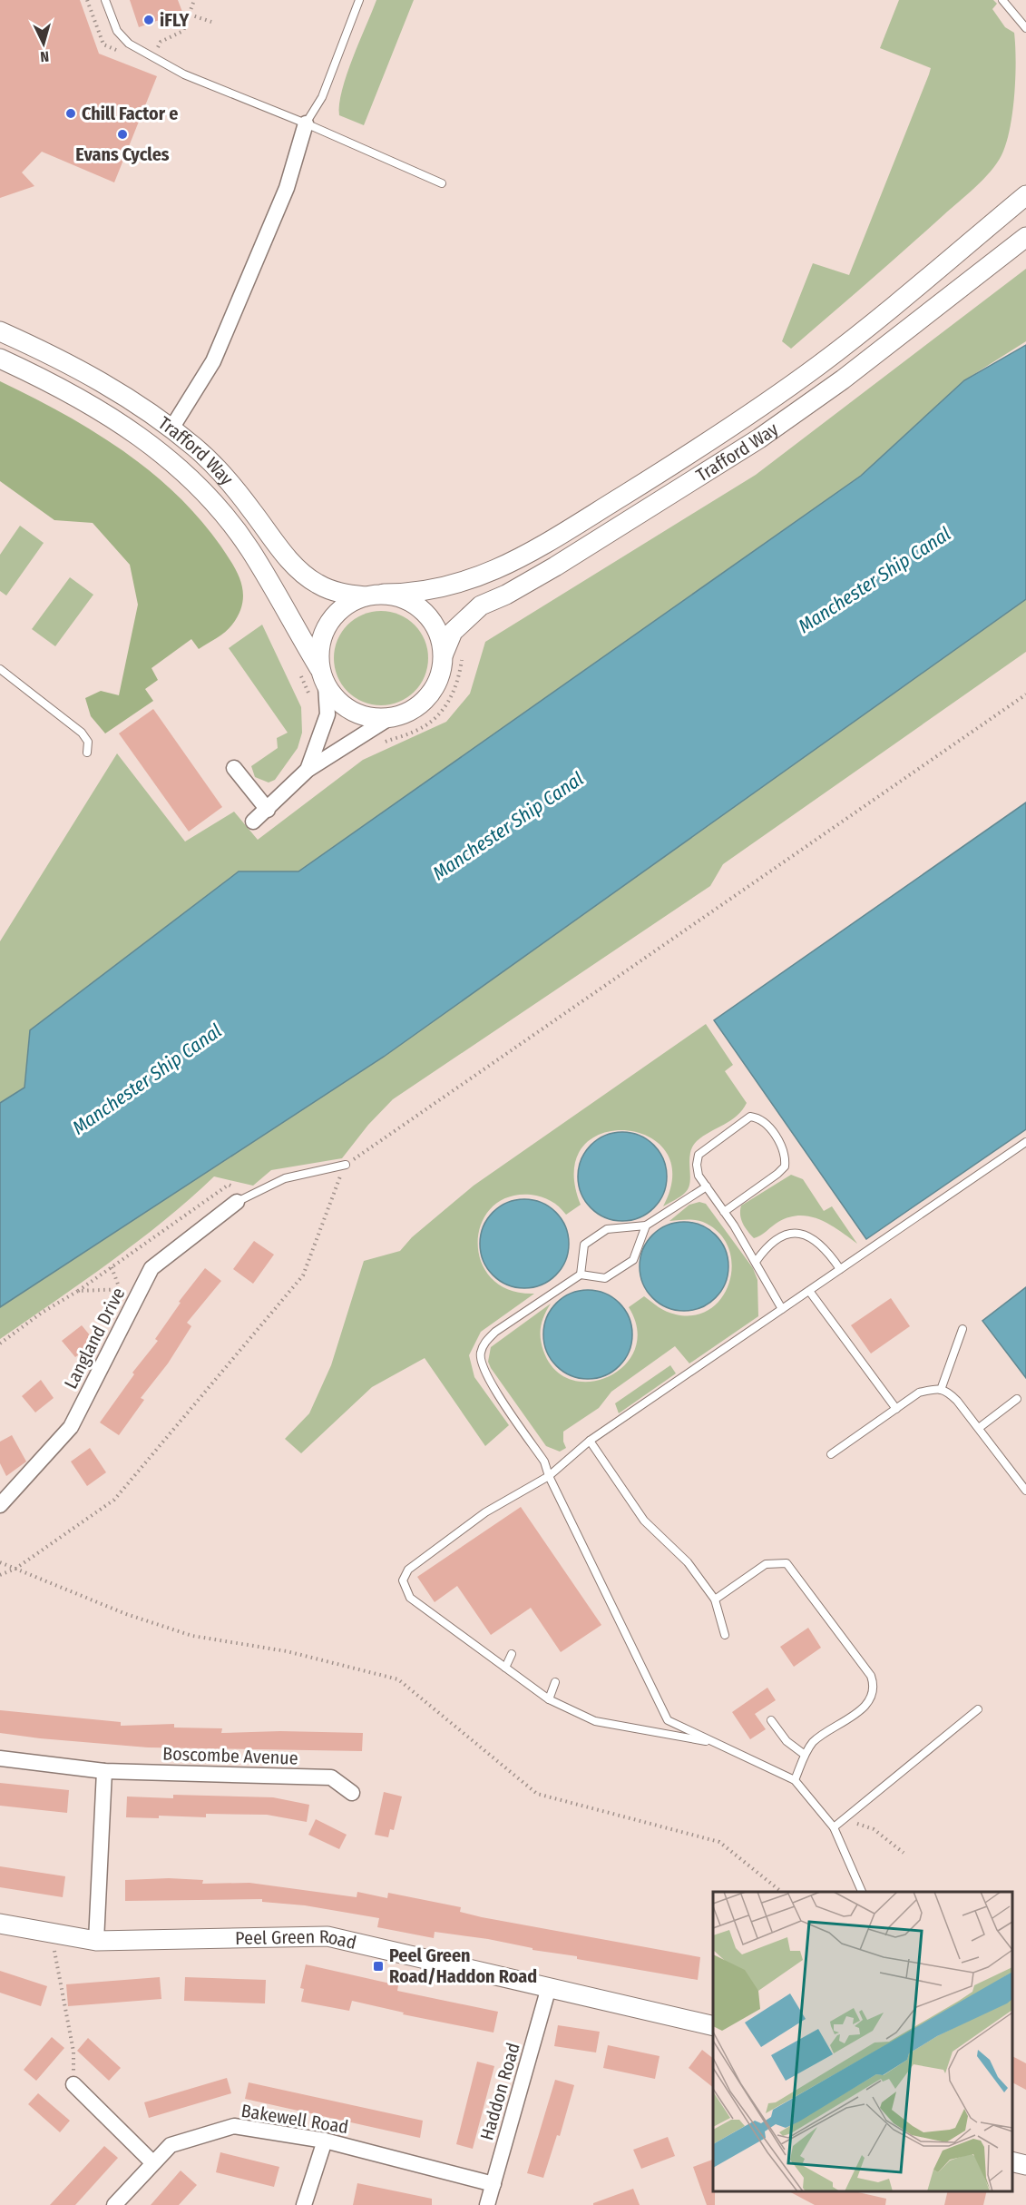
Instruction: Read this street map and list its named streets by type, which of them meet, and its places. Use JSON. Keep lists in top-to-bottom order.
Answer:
{
  "streets": {
    "street": [
      "Trafford Way",
      "Langland Drive",
      "Boscombe Avenue",
      "Peel Green Road",
      "Haddon Road",
      "Bakewell Road"
    ]
  },
  "crossings": [
    ["Peel Green Road", "Haddon Road"],
    ["Haddon Road", "Bakewell Road"]
  ],
  "water": ["Manchester Ship Canal"],
  "places": {
    "other": ["iFLY", "Chill Factor e", "Evans Cycles"],
    "transit": ["Peel Green Road/Haddon Road"]
  },
  "north": "bottom"
}
